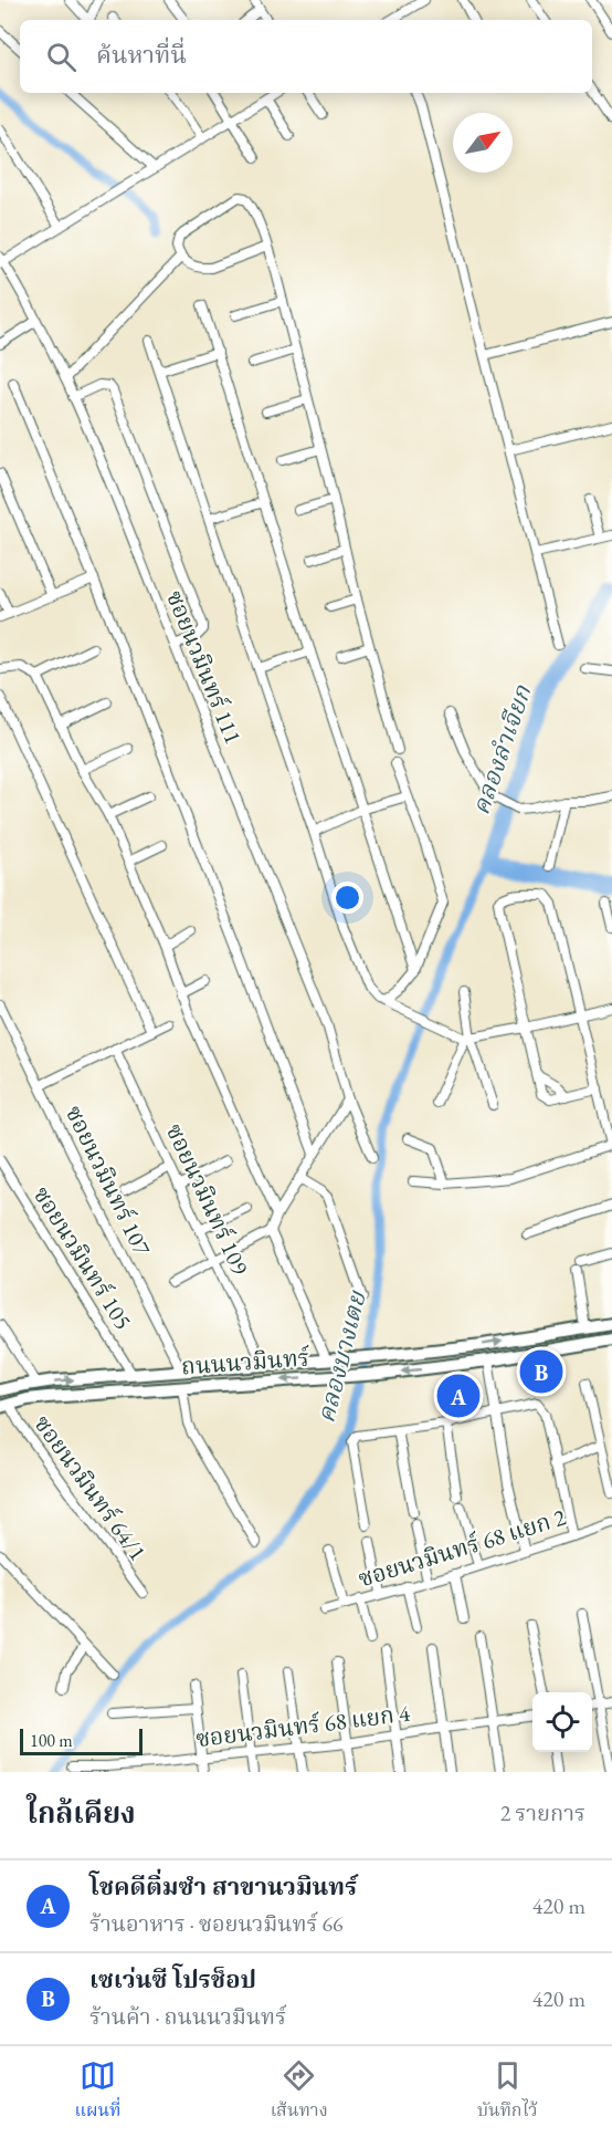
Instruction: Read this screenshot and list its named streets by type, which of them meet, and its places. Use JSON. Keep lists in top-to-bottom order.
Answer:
{
  "streets": {
    "main road": ["ถนนนวมินทร์"],
    "street": [
      "ซอยนวมินทร์ 111",
      "ซอยนวมินทร์ 107",
      "ซอยนวมินทร์ 109",
      "ซอยนวมินทร์ 105",
      "ซอยนวมินทร์ 64/1",
      "ซอยนวมินทร์ 68 แยก 2",
      "ซอยนวมินทร์ 68 แยก 4"
    ]
  },
  "crossings": [
    ["ซอยนวมินทร์ 107", "ถนนนวมินทร์"],
    ["ซอยนวมินทร์ 109", "ถนนนวมินทร์"],
    ["ซอยนวมินทร์ 105", "ถนนนวมินทร์"],
    ["ถนนนวมินทร์", "ซอยนวมินทร์ 64/1"]
  ],
  "water": ["คลองลำเจียก", "คลองบางเตย"],
  "scale_bar": "100 m",
  "north": "top right",
  "page": {
    "search": "ค้นหาที่นี่",
    "pins": ["B", "A"],
    "scale": "100 m",
    "heading": ["ใกล้เคียง", "2 รายการ"],
    "list": [
      {
        "mark": "A",
        "name": "โชคดีติ่มซำ สาขานวมินทร์",
        "note": "ร้านอาหาร · ซอยนวมินทร์ 66",
        "value": "420 m"
      },
      {
        "mark": "B",
        "name": "เซเว่นซี โปรช็อป",
        "note": "ร้านค้า · ถนนนวมินทร์",
        "value": "420 m"
      }
    ],
    "nav": ["แผนที่", "เส้นทาง", "บันทึกไว้"]
  }
}
